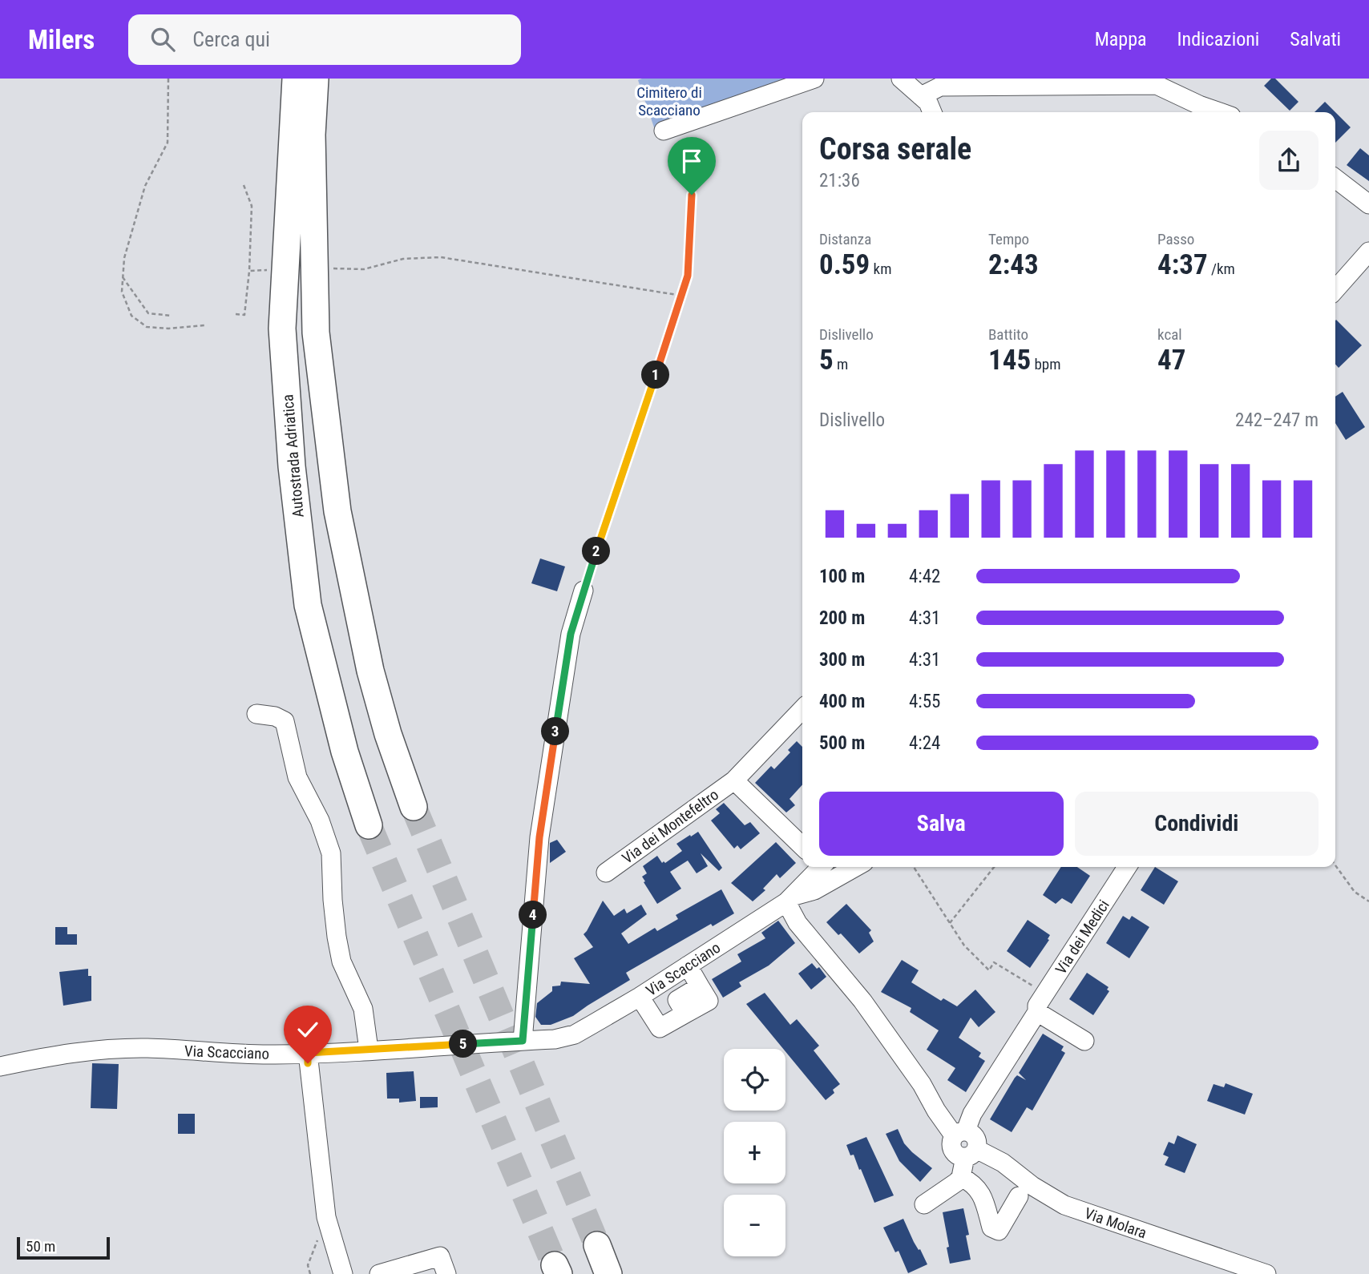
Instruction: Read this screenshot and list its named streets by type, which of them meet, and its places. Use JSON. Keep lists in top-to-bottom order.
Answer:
{
  "streets": {
    "highway": ["Autostrada Adriatica"],
    "street": [
      "Via dei Montefeltro",
      "Via dei Medici",
      "Via Scacciano",
      "Via Molara"
    ]
  },
  "parks": ["Cimitero di Scacciano"],
  "scale_bar": "50 m",
  "page": {
    "header": "Milers",
    "search": "Cerca qui",
    "nav": ["Mappa", "Indicazioni", "Salvati"],
    "heading": ["Corsa serale", "21:36"],
    "stats": [
      ["Distanza", "0.59 km"],
      ["Tempo", "2:43"],
      ["Passo", "4:37 /km"],
      ["Dislivello", "5 m"],
      ["Battito", "145 bpm"],
      ["kcal", "47"]
    ],
    "pins": [
      "1",
      "2",
      "3",
      "4",
      "5"
    ],
    "chart": ["Dislivello", "242–247 m"],
    "list": [
      {
        "name": "100 m",
        "note": "4:42"
      },
      {
        "name": "200 m",
        "note": "4:31"
      },
      {
        "name": "300 m",
        "note": "4:31"
      },
      {
        "name": "400 m",
        "note": "4:55"
      },
      {
        "name": "500 m",
        "note": "4:24"
      }
    ],
    "buttons": ["Salva", "Condividi"],
    "map_buttons": ["+", "−"],
    "scale": "50 m"
  }
}
